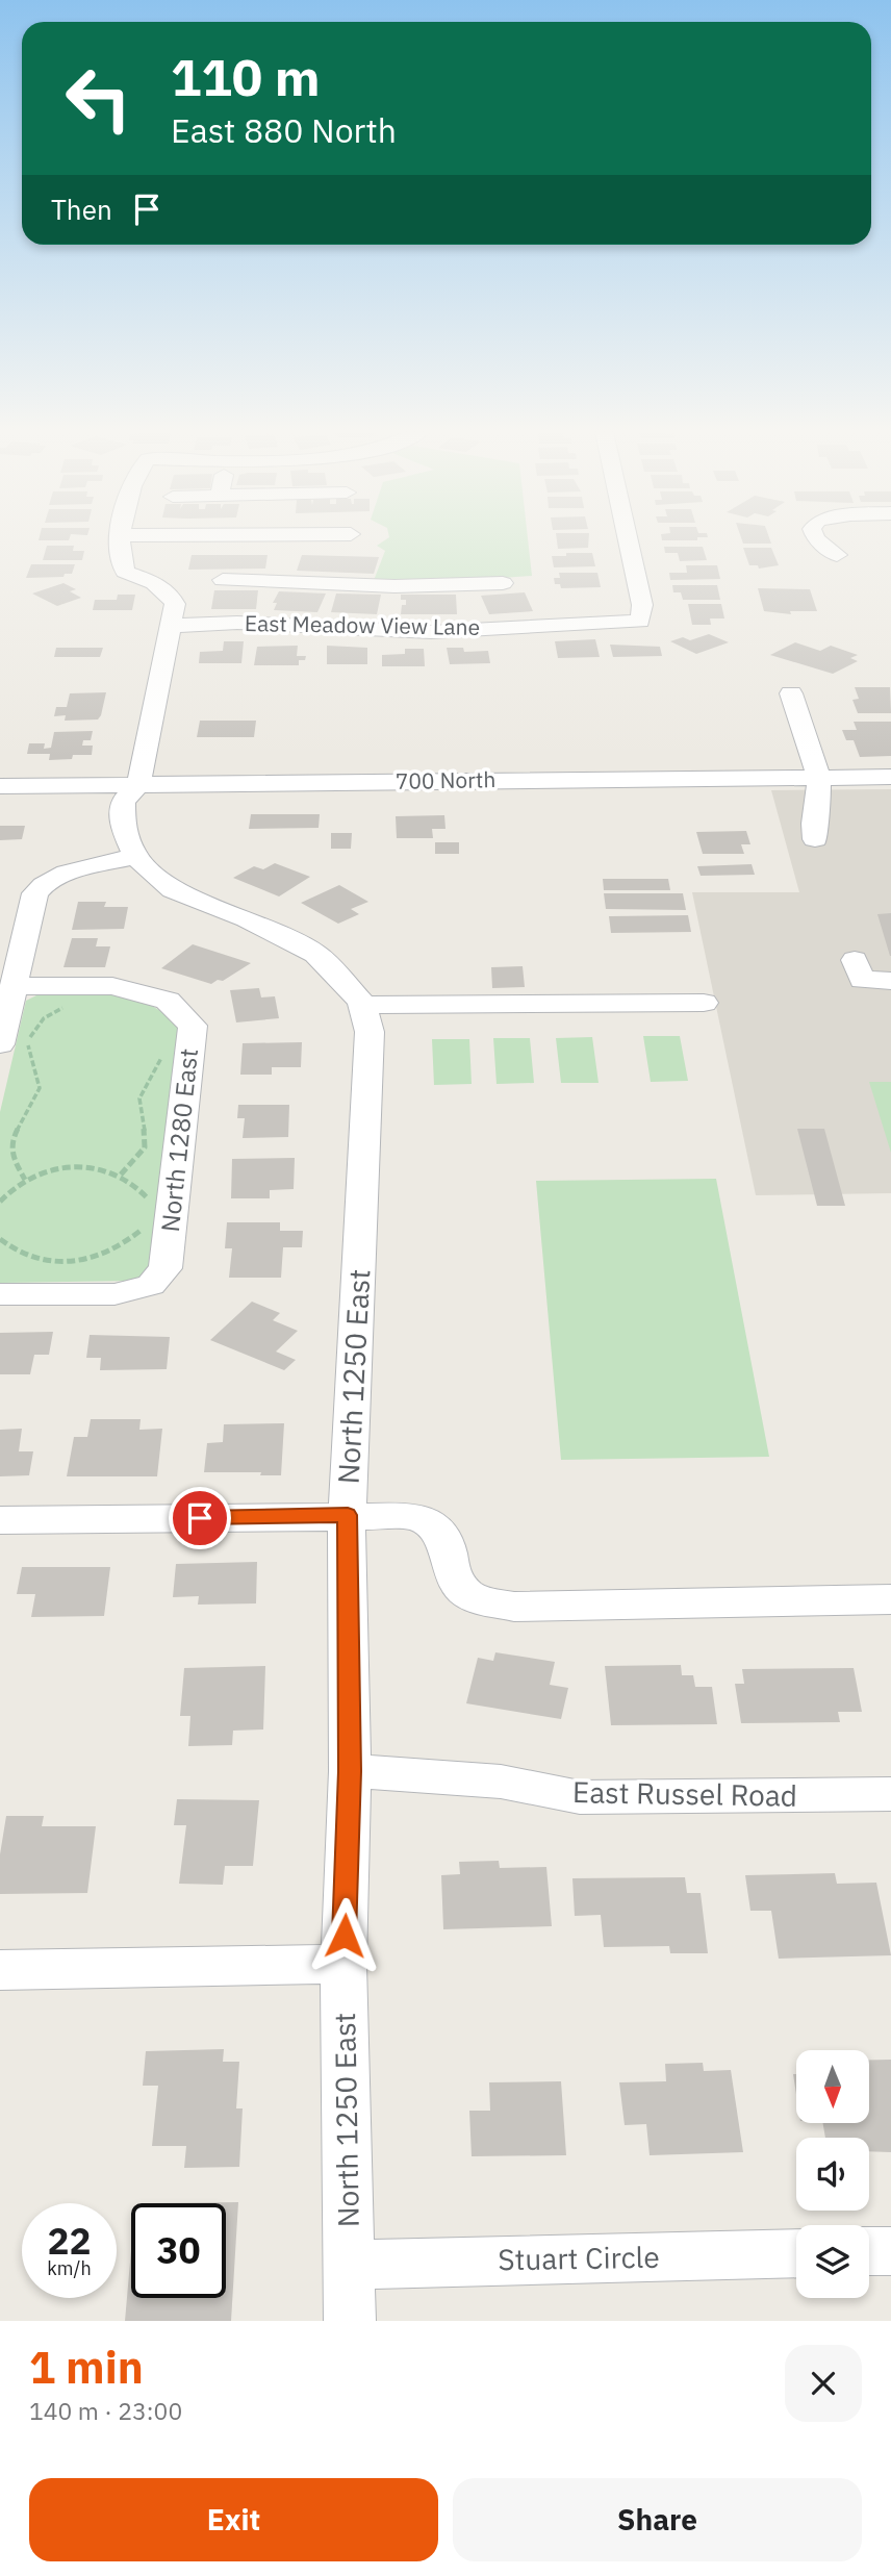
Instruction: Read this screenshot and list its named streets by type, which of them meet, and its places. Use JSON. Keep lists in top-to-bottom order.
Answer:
{
  "streets": {
    "street": [
      "East Meadow View Lane",
      "700 North",
      "North 1280 East",
      "North 1250 East",
      "East Russel Road",
      "Stuart Circle"
    ]
  },
  "crossings": [
    ["North 1250 East", "East Russel Road"],
    ["North 1250 East", "Stuart Circle"]
  ],
  "north": "bottom",
  "page": {
    "turn": ["110 m", "East 880 North"],
    "then": "Then",
    "speed": "22 km/h",
    "limit": "30",
    "heading": ["1 min", "140 m · 23:00"],
    "buttons": ["Exit", "Share"]
  }
}
